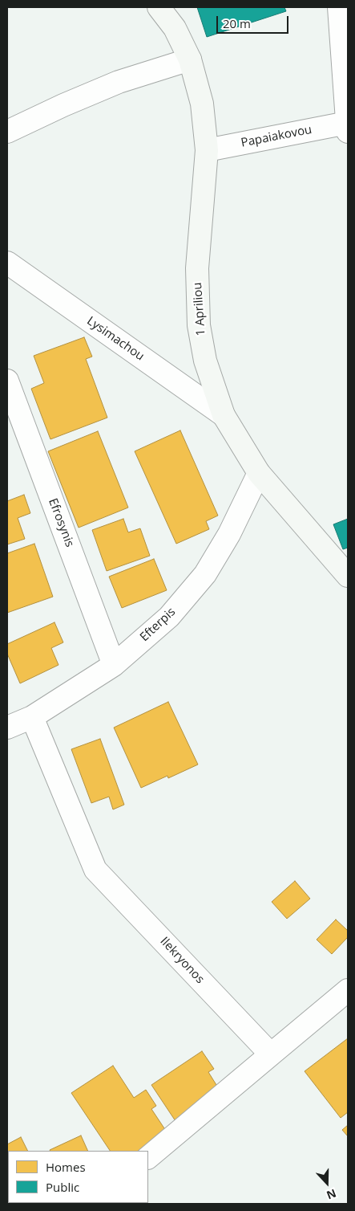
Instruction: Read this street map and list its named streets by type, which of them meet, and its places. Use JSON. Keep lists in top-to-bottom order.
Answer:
{
  "streets": {
    "main road": ["1 Apriliou"],
    "street": [
      "Papaiakovou",
      "Lysimachou",
      "Efrosynis",
      "Efterpis",
      "Ilekryonos"
    ]
  },
  "crossings": [
    ["Papaiakovou", "1 Apriliou"],
    ["1 Apriliou", "Lysimachou"],
    ["1 Apriliou", "Efterpis"],
    ["Efrosynis", "Efterpis"],
    ["Efterpis", "Ilekryonos"]
  ],
  "legend": ["Homes", "Public"],
  "scale_bar": "20 m",
  "north": "bottom"
}
